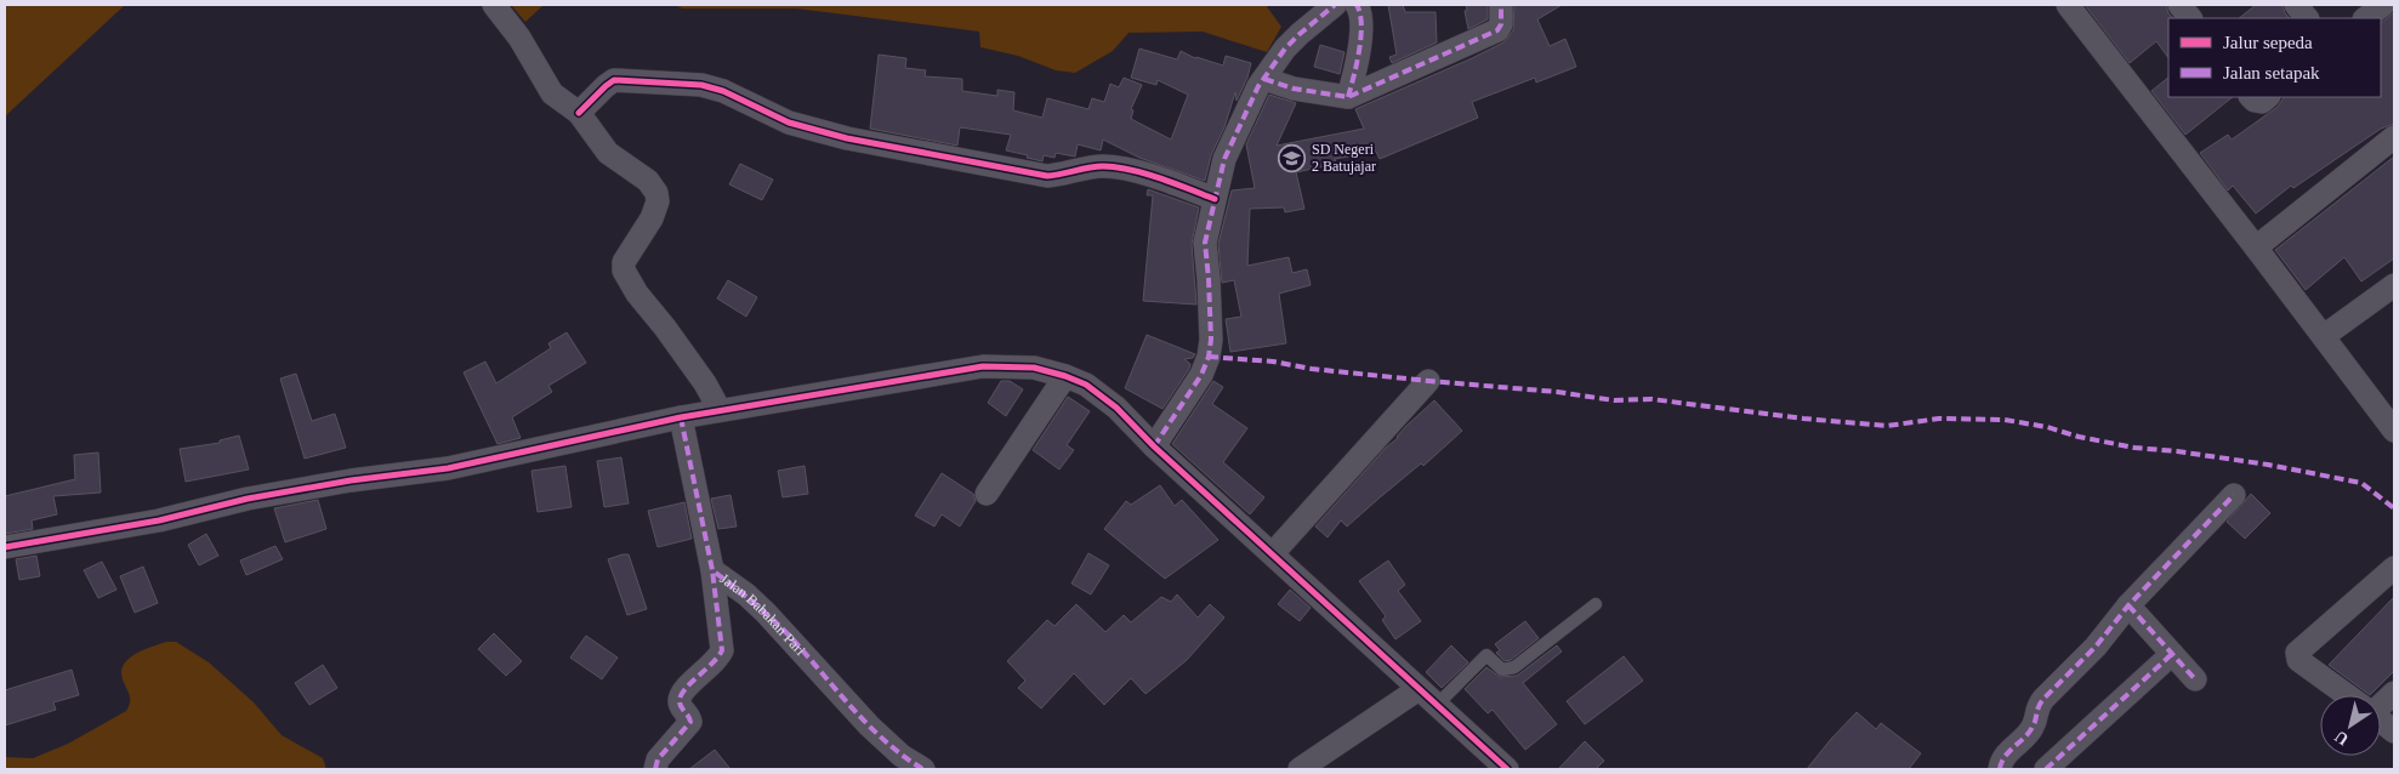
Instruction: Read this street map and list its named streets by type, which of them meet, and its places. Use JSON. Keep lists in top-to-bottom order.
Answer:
{
  "streets": {
    "street": ["Jalan Babakan Pari"]
  },
  "places": {
    "school or university": ["SD Negeri 2 Batujajar"]
  },
  "legend": ["Jalur sepeda", "Jalan setapak"],
  "north": "bottom left"
}
